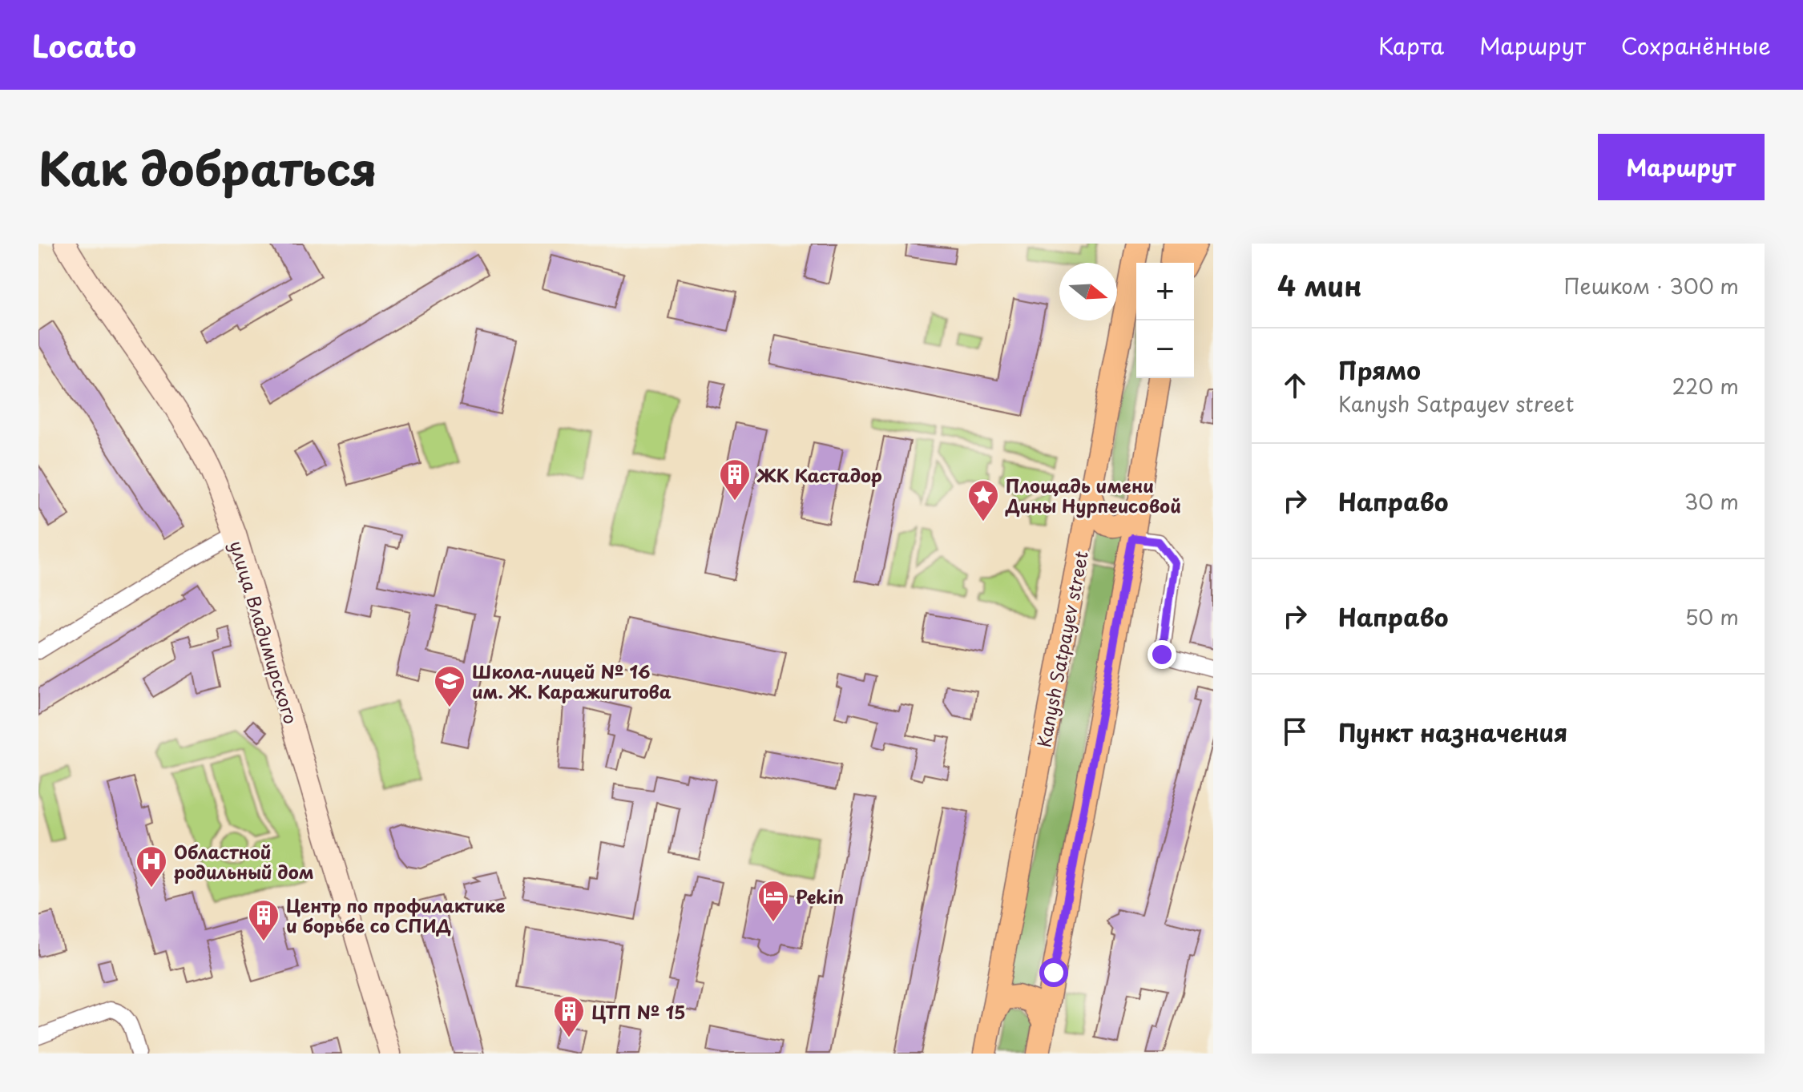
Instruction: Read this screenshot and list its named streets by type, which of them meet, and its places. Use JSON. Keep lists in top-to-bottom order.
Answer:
{
  "streets": {
    "main road": ["Kanysh Satpayev street"],
    "street": ["улица Владимирского"]
  },
  "places": {
    "building": ["ЖК Кастадор", "Центр по профилактике и борьбе со СПИД", "ЦТП № 15"],
    "place": ["Площадь имени Дины Нурпеисовой"],
    "school or university": ["Школа-лицей № 16 им. Ж. Каражигитова"],
    "hospital": ["Областной родильный дом"],
    "hotel": ["Pekin"]
  },
  "north": "right",
  "page": {
    "header": "Locato",
    "nav": ["Карта", "Маршрут", "Сохранённые"],
    "title": "Как добраться",
    "buttons": "Маршрут",
    "heading": ["4 мин", "Пешком · 300 m"],
    "map_buttons": ["+", "−"],
    "list": [
      ["Прямо", "Kanysh Satpayev street", "220 m"],
      ["Направо", "30 m"],
      ["Направо", "50 m"],
      "Пункт назначения"
    ]
  }
}
